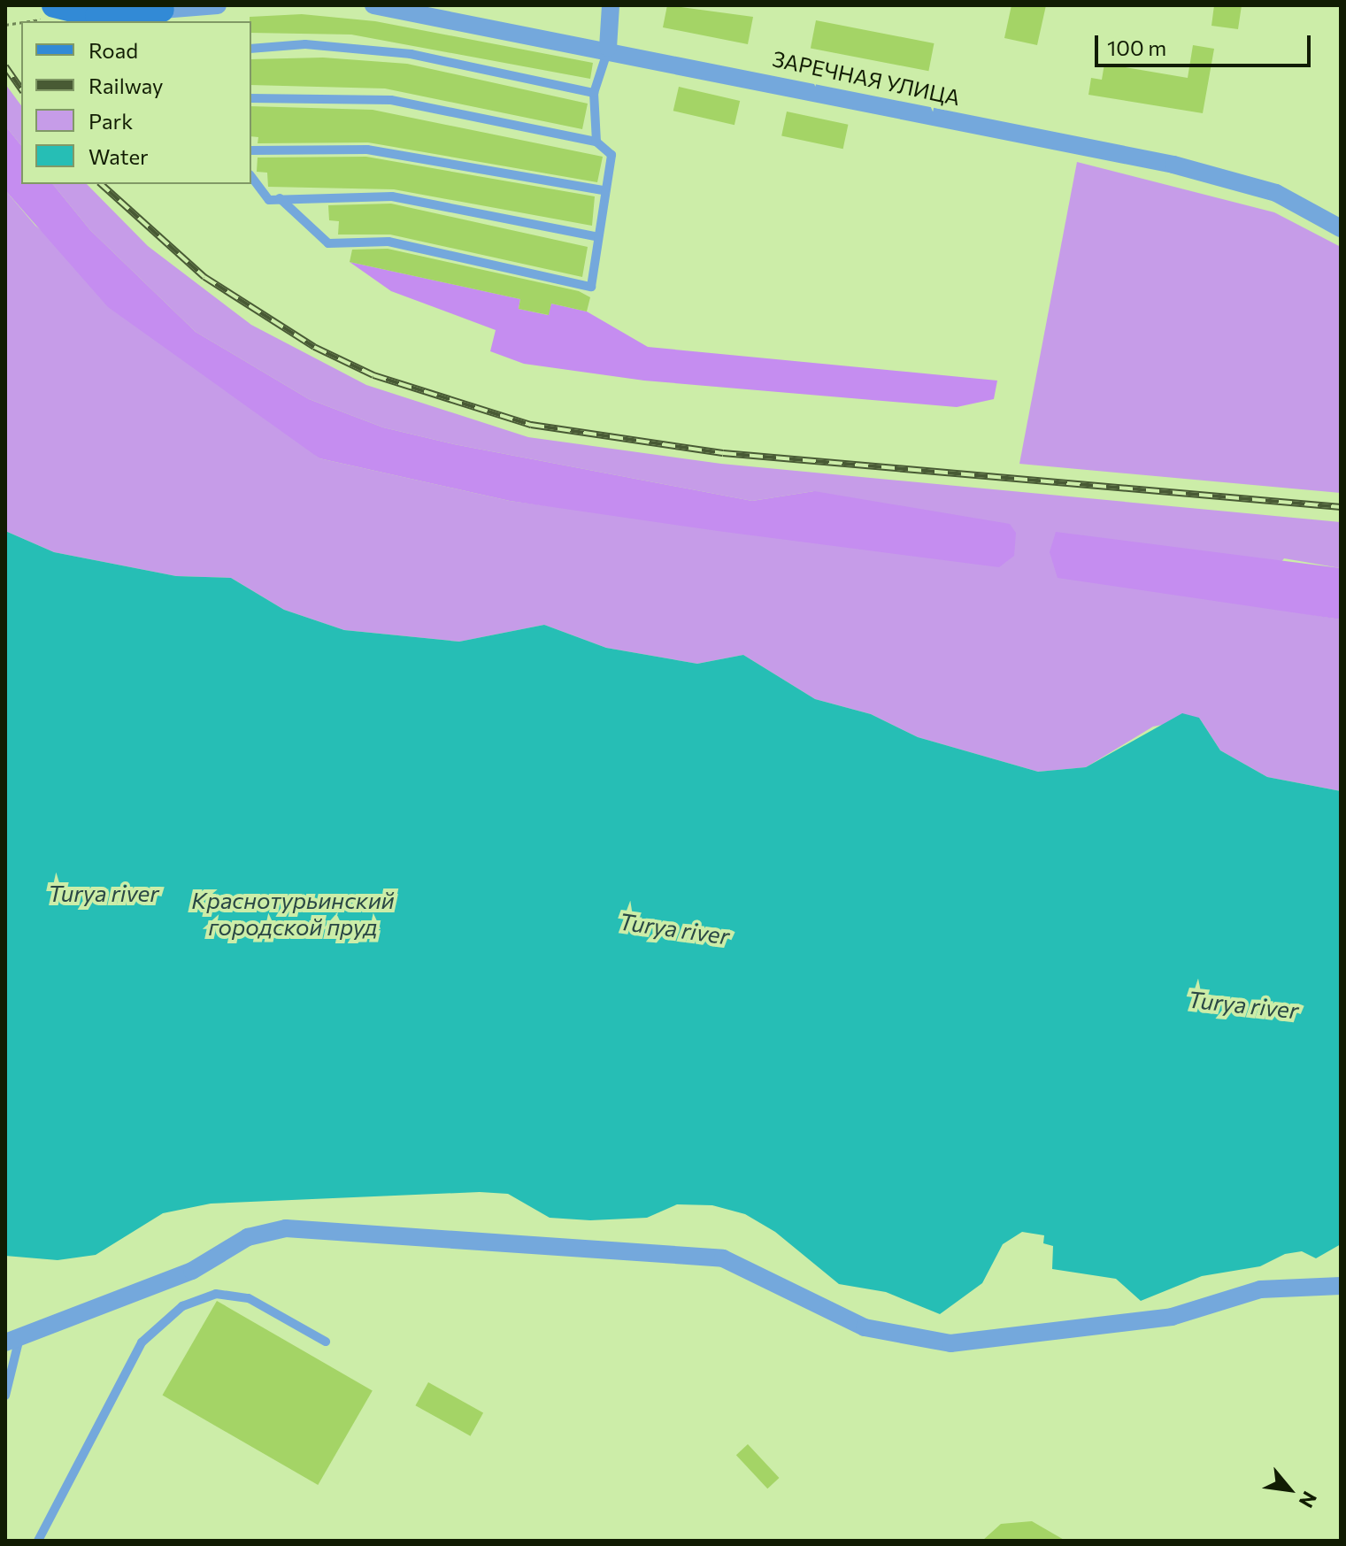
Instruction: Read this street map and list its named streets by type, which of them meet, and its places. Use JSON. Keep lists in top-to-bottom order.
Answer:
{
  "streets": {
    "street": ["ЗАРЕЧНАЯ УЛИЦА"]
  },
  "water": ["Turya river", "Краснотурьинский городской пруд"],
  "legend": [
    "Road",
    "Railway",
    "Park",
    "Water"
  ],
  "scale_bar": "100 m",
  "north": "bottom right"
}
